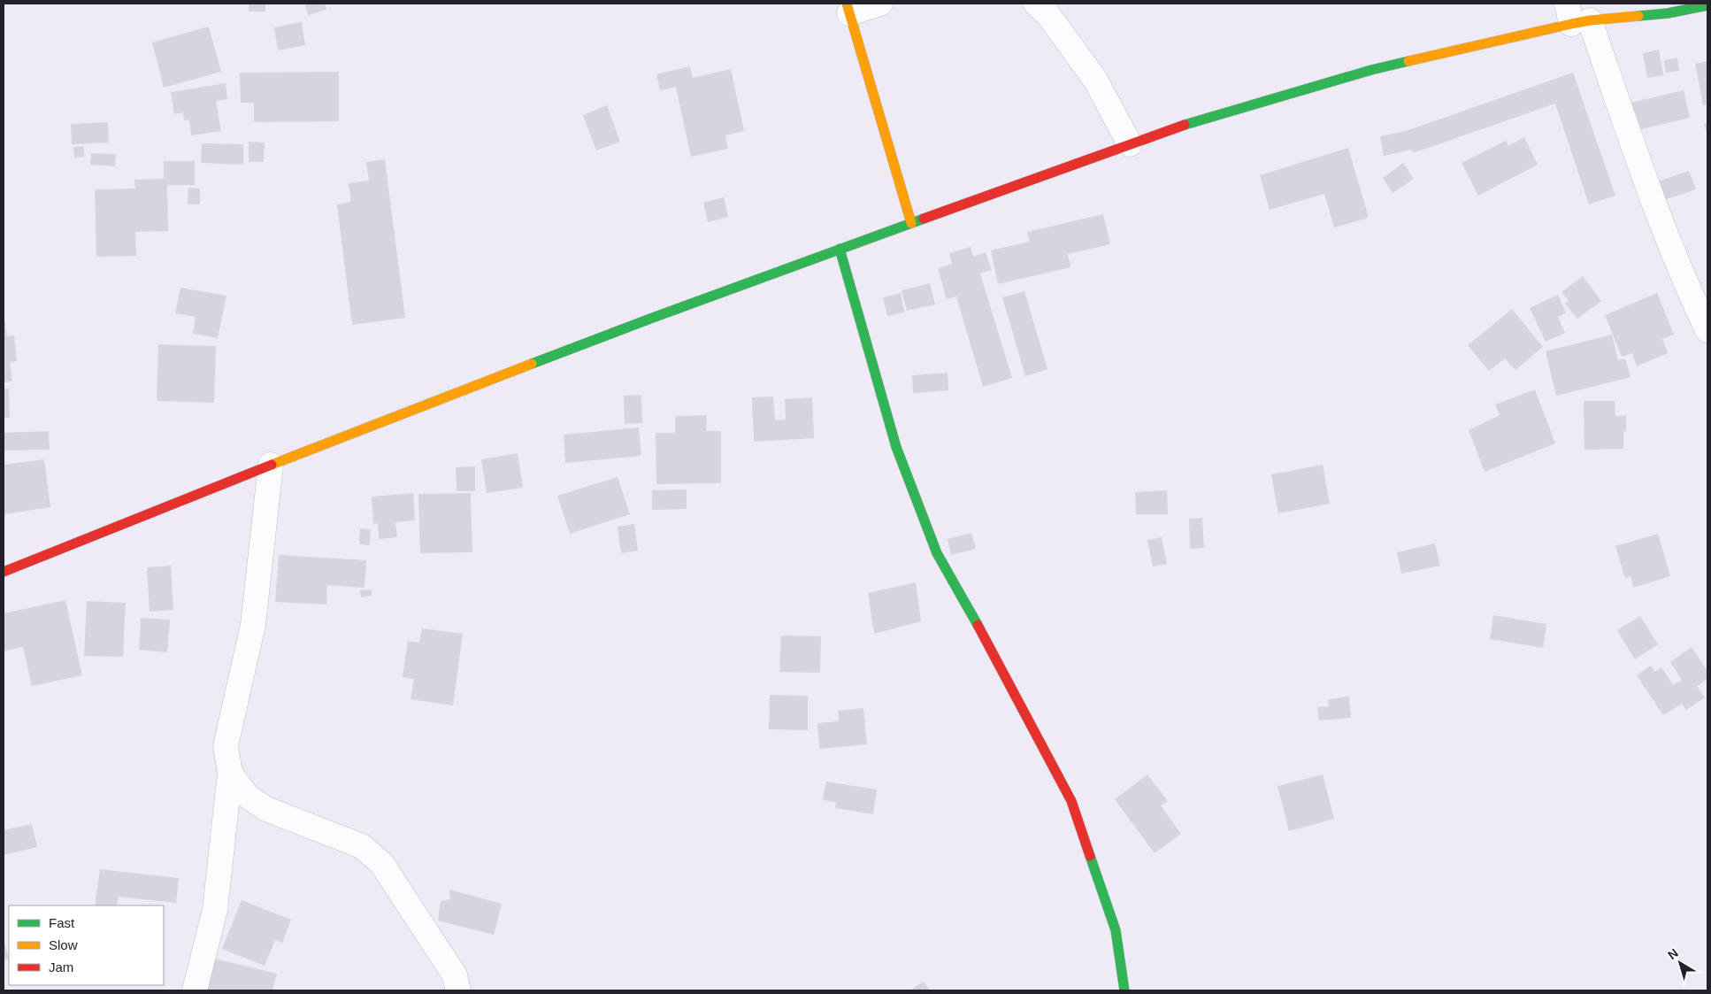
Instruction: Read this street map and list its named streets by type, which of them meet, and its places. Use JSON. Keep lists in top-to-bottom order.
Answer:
{
  "legend": ["Fast", "Slow", "Jam"],
  "north": "top left"
}
